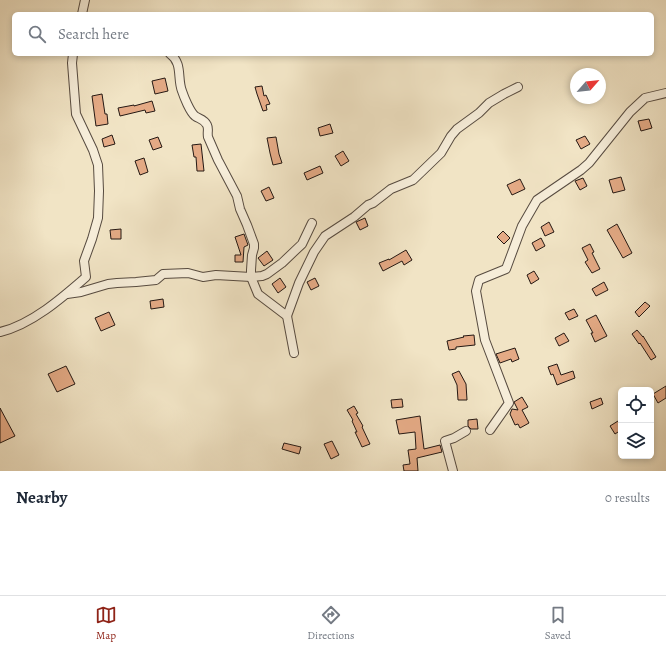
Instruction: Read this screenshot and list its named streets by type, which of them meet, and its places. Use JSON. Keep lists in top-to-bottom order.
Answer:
{
  "north": "top right",
  "page": {
    "search": "Search here",
    "heading": ["Nearby", "0 results"],
    "nav": ["Map", "Directions", "Saved"]
  }
}
